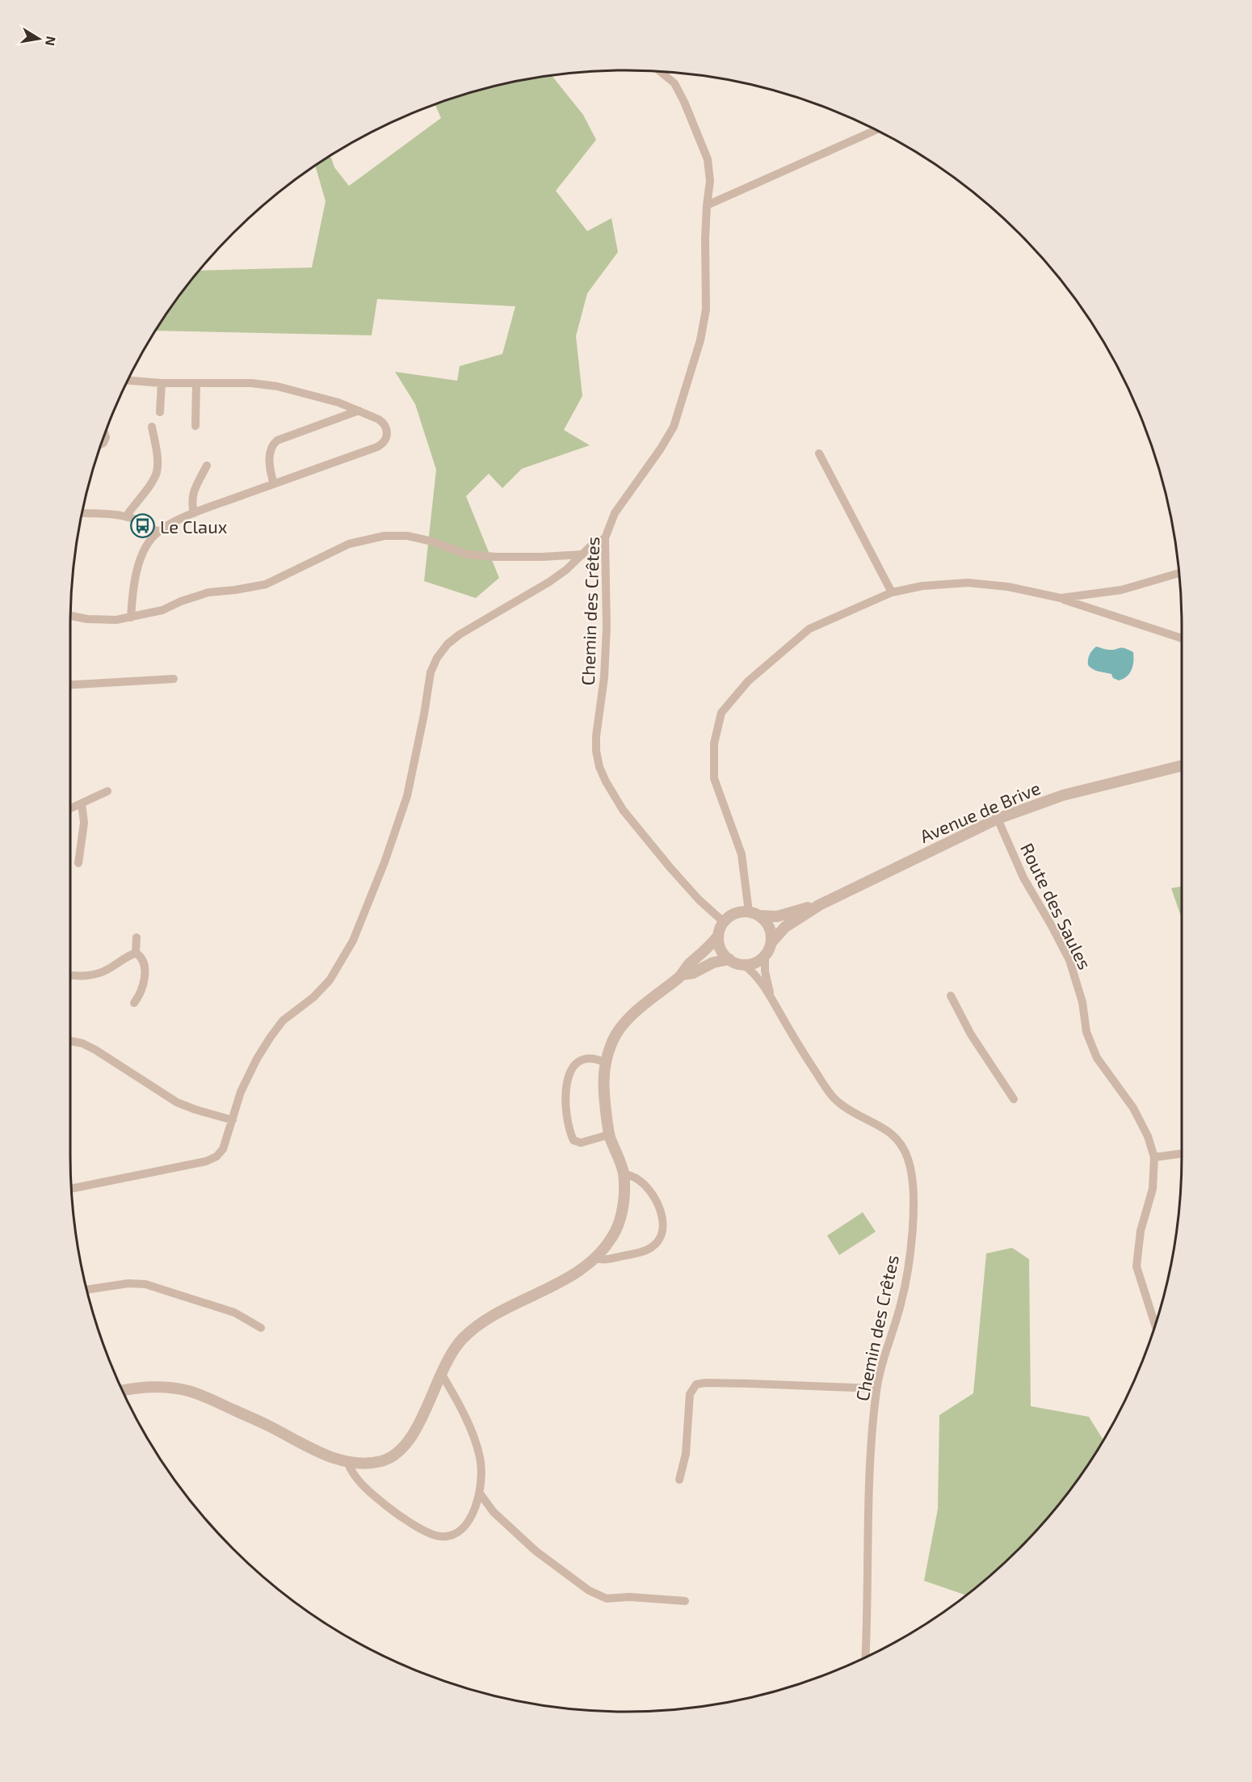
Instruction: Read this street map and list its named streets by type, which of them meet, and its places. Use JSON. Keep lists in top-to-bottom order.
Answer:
{
  "streets": {
    "street": ["Chemin des Crêtes", "Avenue de Brive", "Route des Saules"]
  },
  "crossings": [
    ["Avenue de Brive", "Route des Saules"]
  ],
  "places": {
    "bus stop": ["Le Claux"]
  },
  "north": "right"
}
